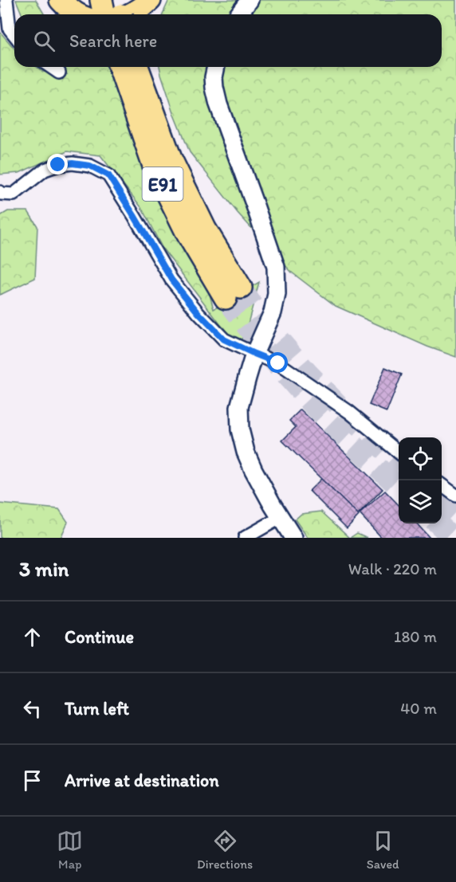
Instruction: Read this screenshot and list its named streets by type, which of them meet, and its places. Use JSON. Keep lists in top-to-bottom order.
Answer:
{
  "streets": {
    "highway": ["E91"]
  },
  "page": {
    "search": "Search here",
    "heading": ["3 min", "Walk · 220 m"],
    "list": [
      ["Continue", "180 m"],
      ["Turn left", "40 m"],
      "Arrive at destination"
    ],
    "nav": ["Map", "Directions", "Saved"]
  }
}
